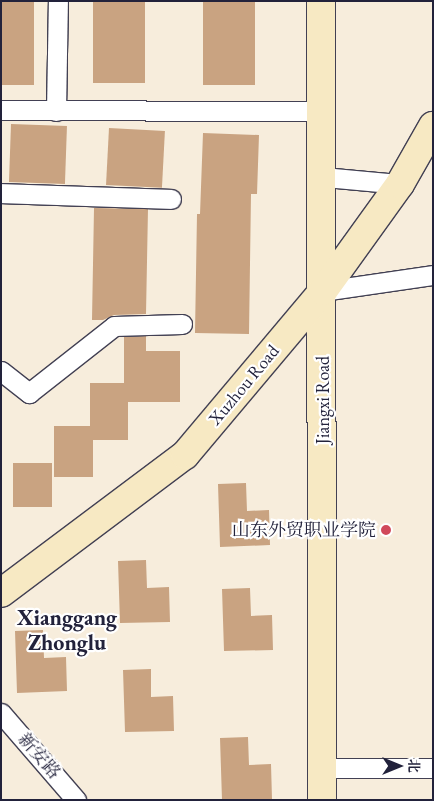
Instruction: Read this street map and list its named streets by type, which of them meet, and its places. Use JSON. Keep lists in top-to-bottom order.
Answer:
{
  "streets": {
    "main road": ["Xuzhou Road", "Jiangxi Road"],
    "street": ["新安路"]
  },
  "crossings": [
    ["Xuzhou Road", "Jiangxi Road"]
  ],
  "districts": ["Xianggang Zhonglu"],
  "places": ["山东外贸职业学院"],
  "north": "right"
}
